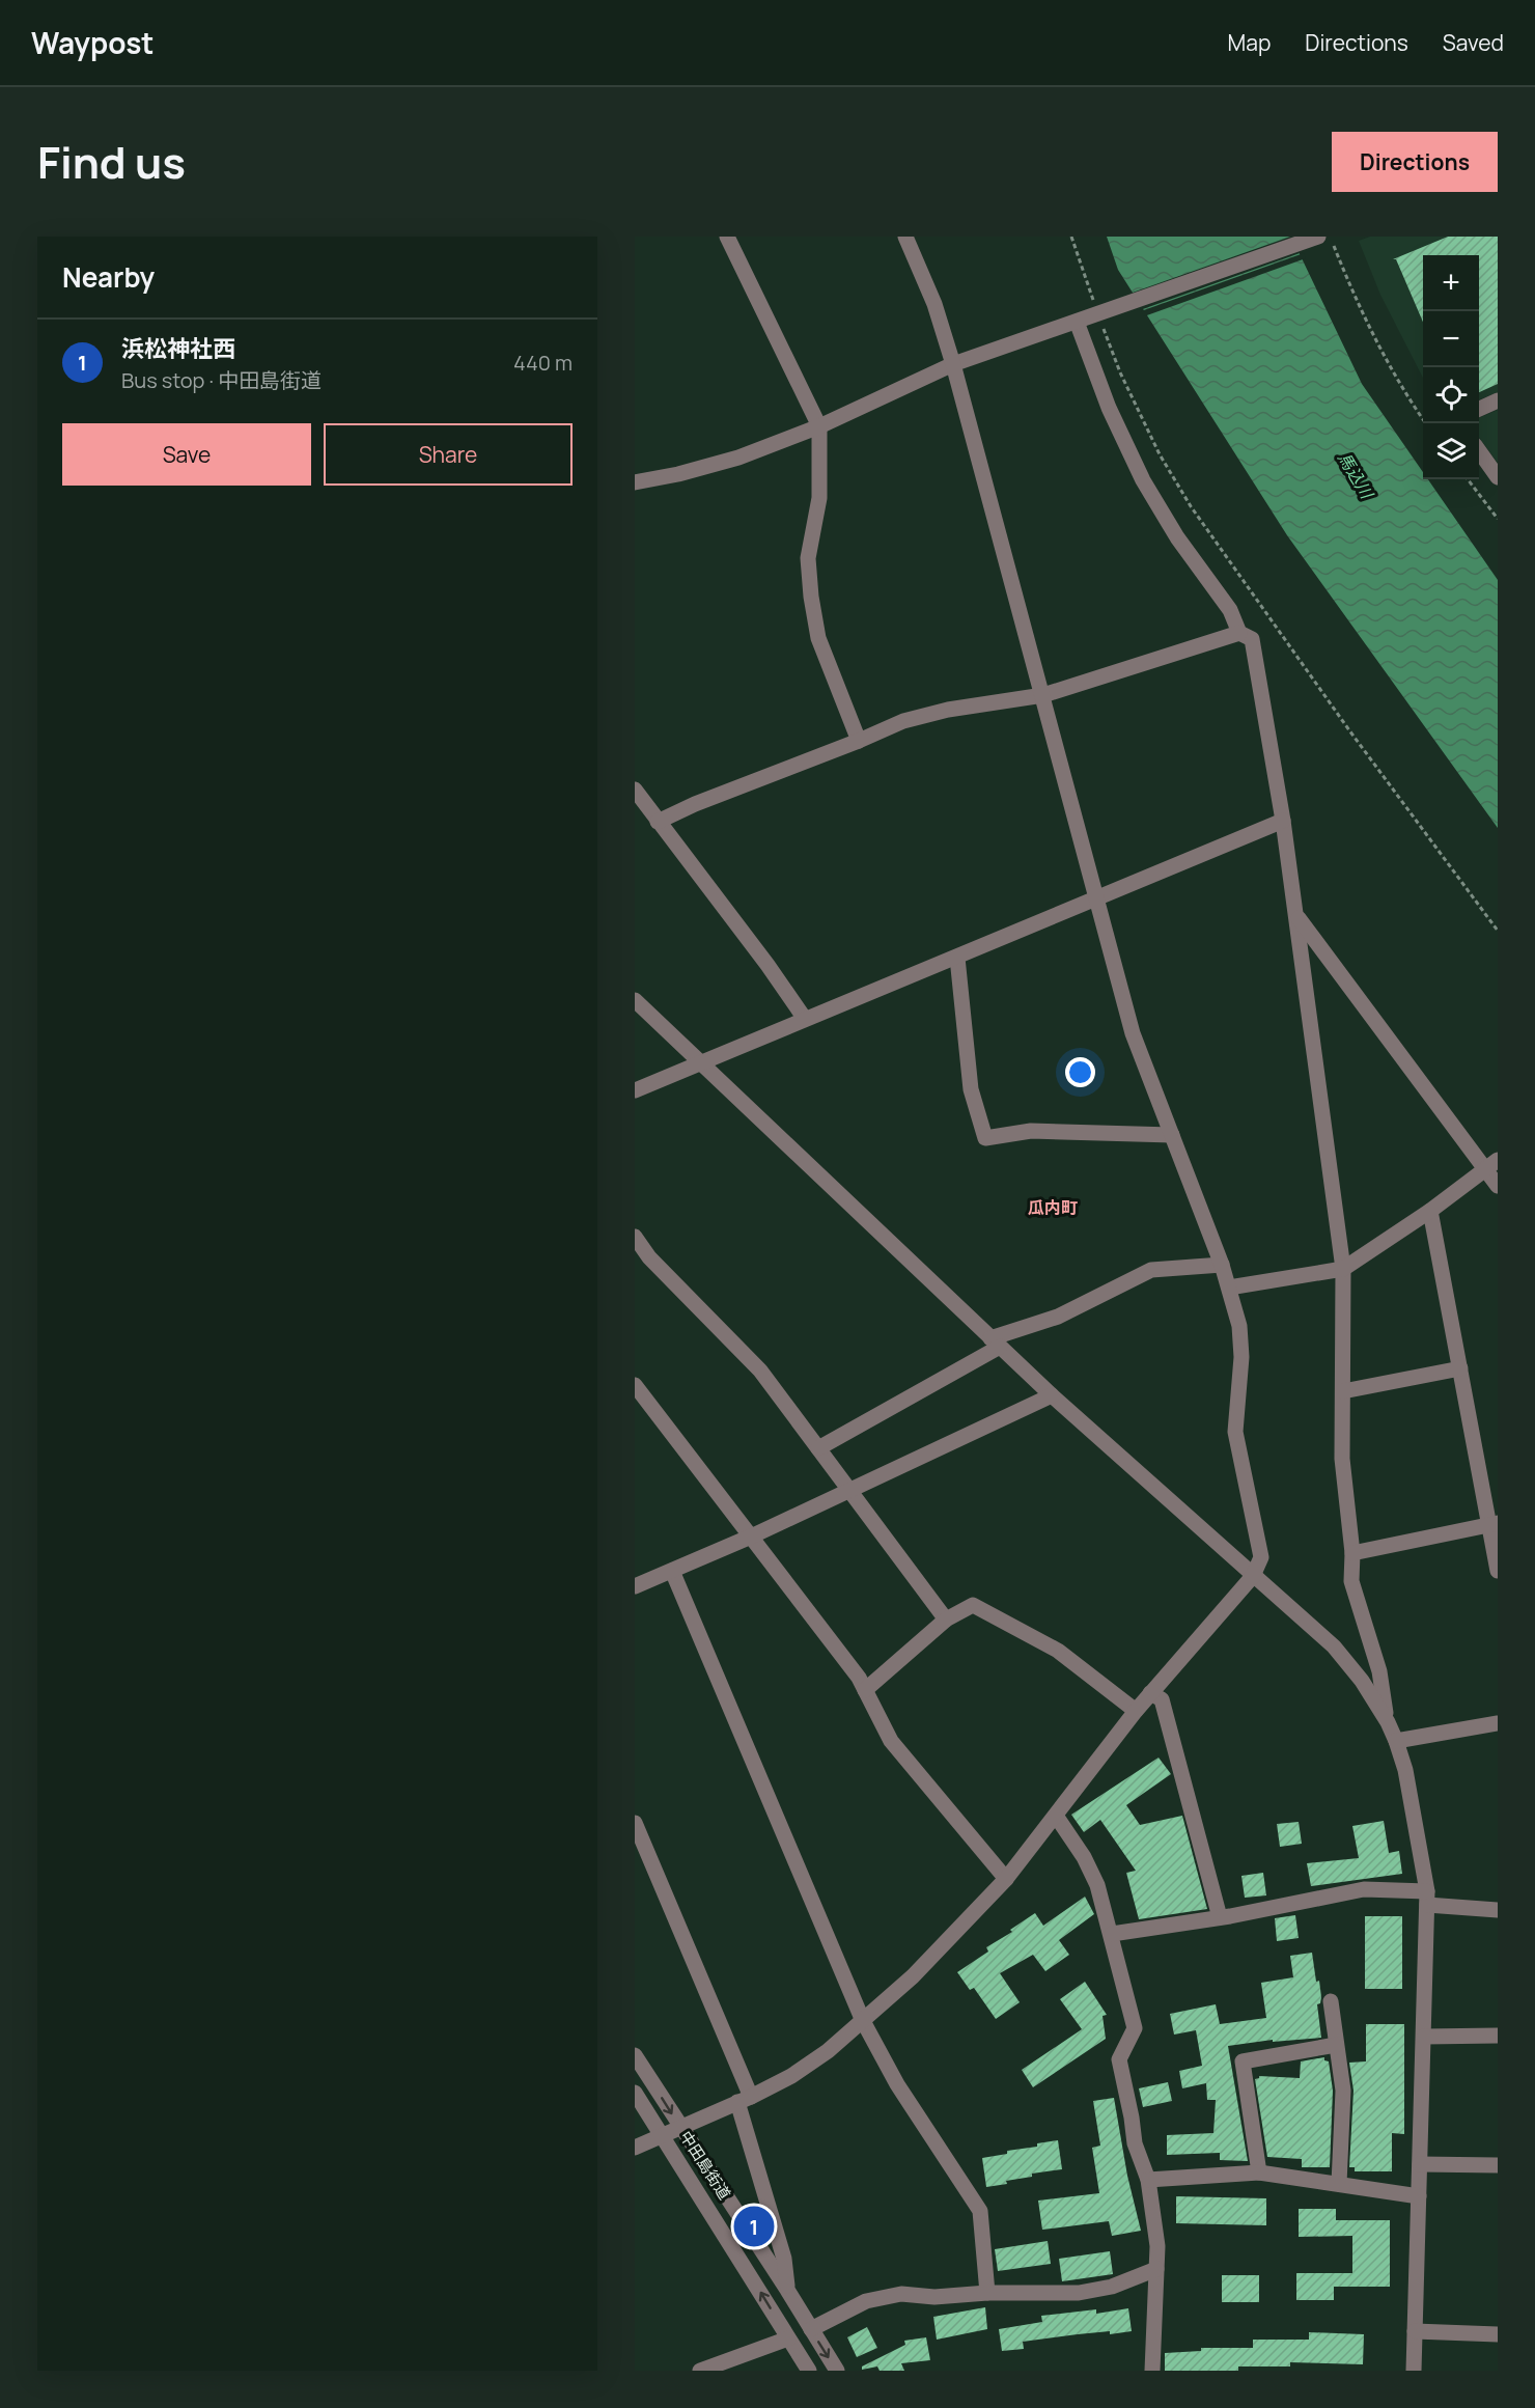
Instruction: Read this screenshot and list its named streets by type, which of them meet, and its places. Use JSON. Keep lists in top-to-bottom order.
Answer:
{
  "streets": {
    "street": ["中田島街道"]
  },
  "districts": ["瓜内町"],
  "water": ["馬込川"],
  "page": {
    "header": "Waypost",
    "nav": ["Map", "Directions", "Saved"],
    "title": "Find us",
    "buttons": [
      "Directions",
      ["Save", "Share"]
    ],
    "heading": "Nearby",
    "map_buttons": ["+", "−"],
    "list": [
      {
        "mark": "1",
        "name": "浜松神社西",
        "note": "Bus stop · 中田島街道",
        "value": "440 m"
      }
    ],
    "pins": "1"
  }
}
